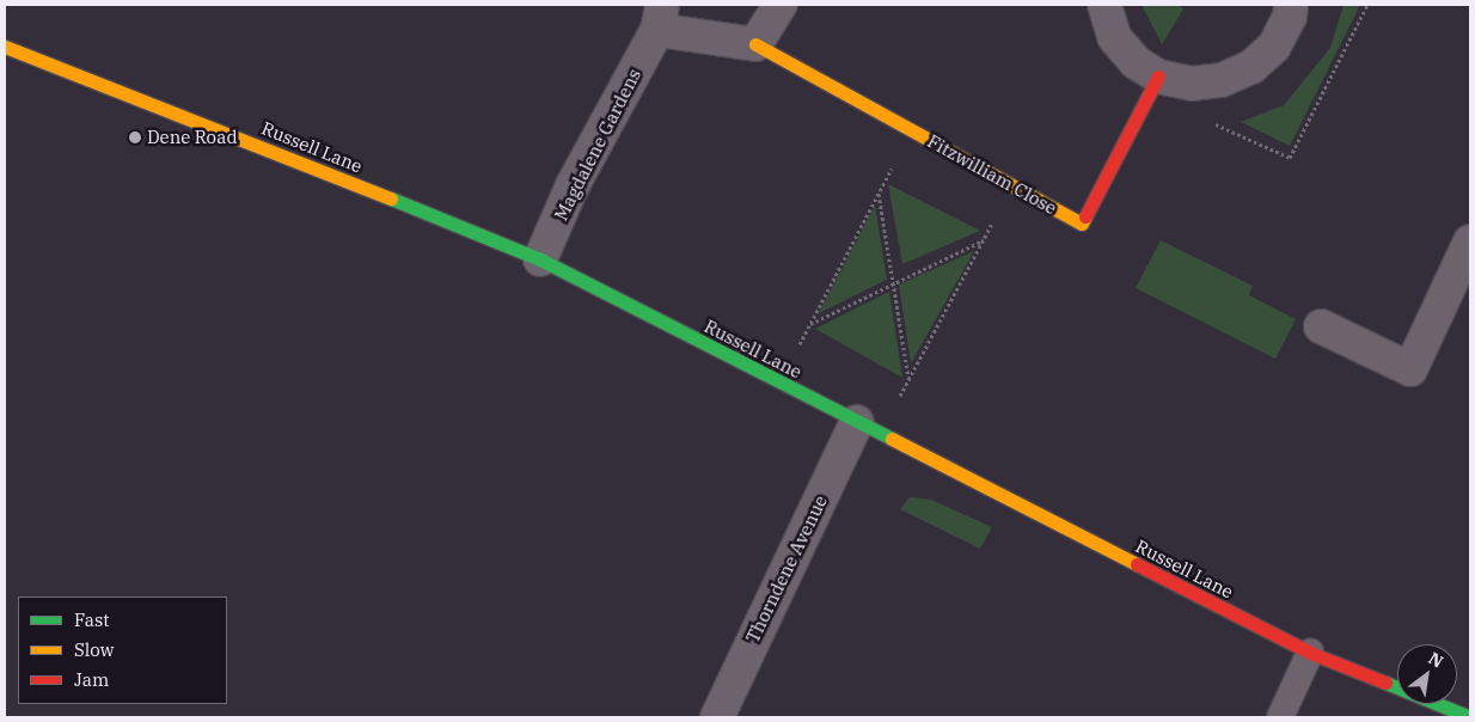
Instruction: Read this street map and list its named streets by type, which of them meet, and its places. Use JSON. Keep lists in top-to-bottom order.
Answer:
{
  "streets": {
    "main road": ["Russell Lane", "Fitzwilliam Close"],
    "street": ["Magdalene Gardens", "Thorndene Avenue"]
  },
  "crossings": [
    ["Magdalene Gardens", "Russell Lane"],
    ["Magdalene Gardens", "Fitzwilliam Close"],
    ["Russell Lane", "Thorndene Avenue"]
  ],
  "places": ["Dene Road"],
  "legend": ["Fast", "Slow", "Jam"],
  "north": "top right"
}
